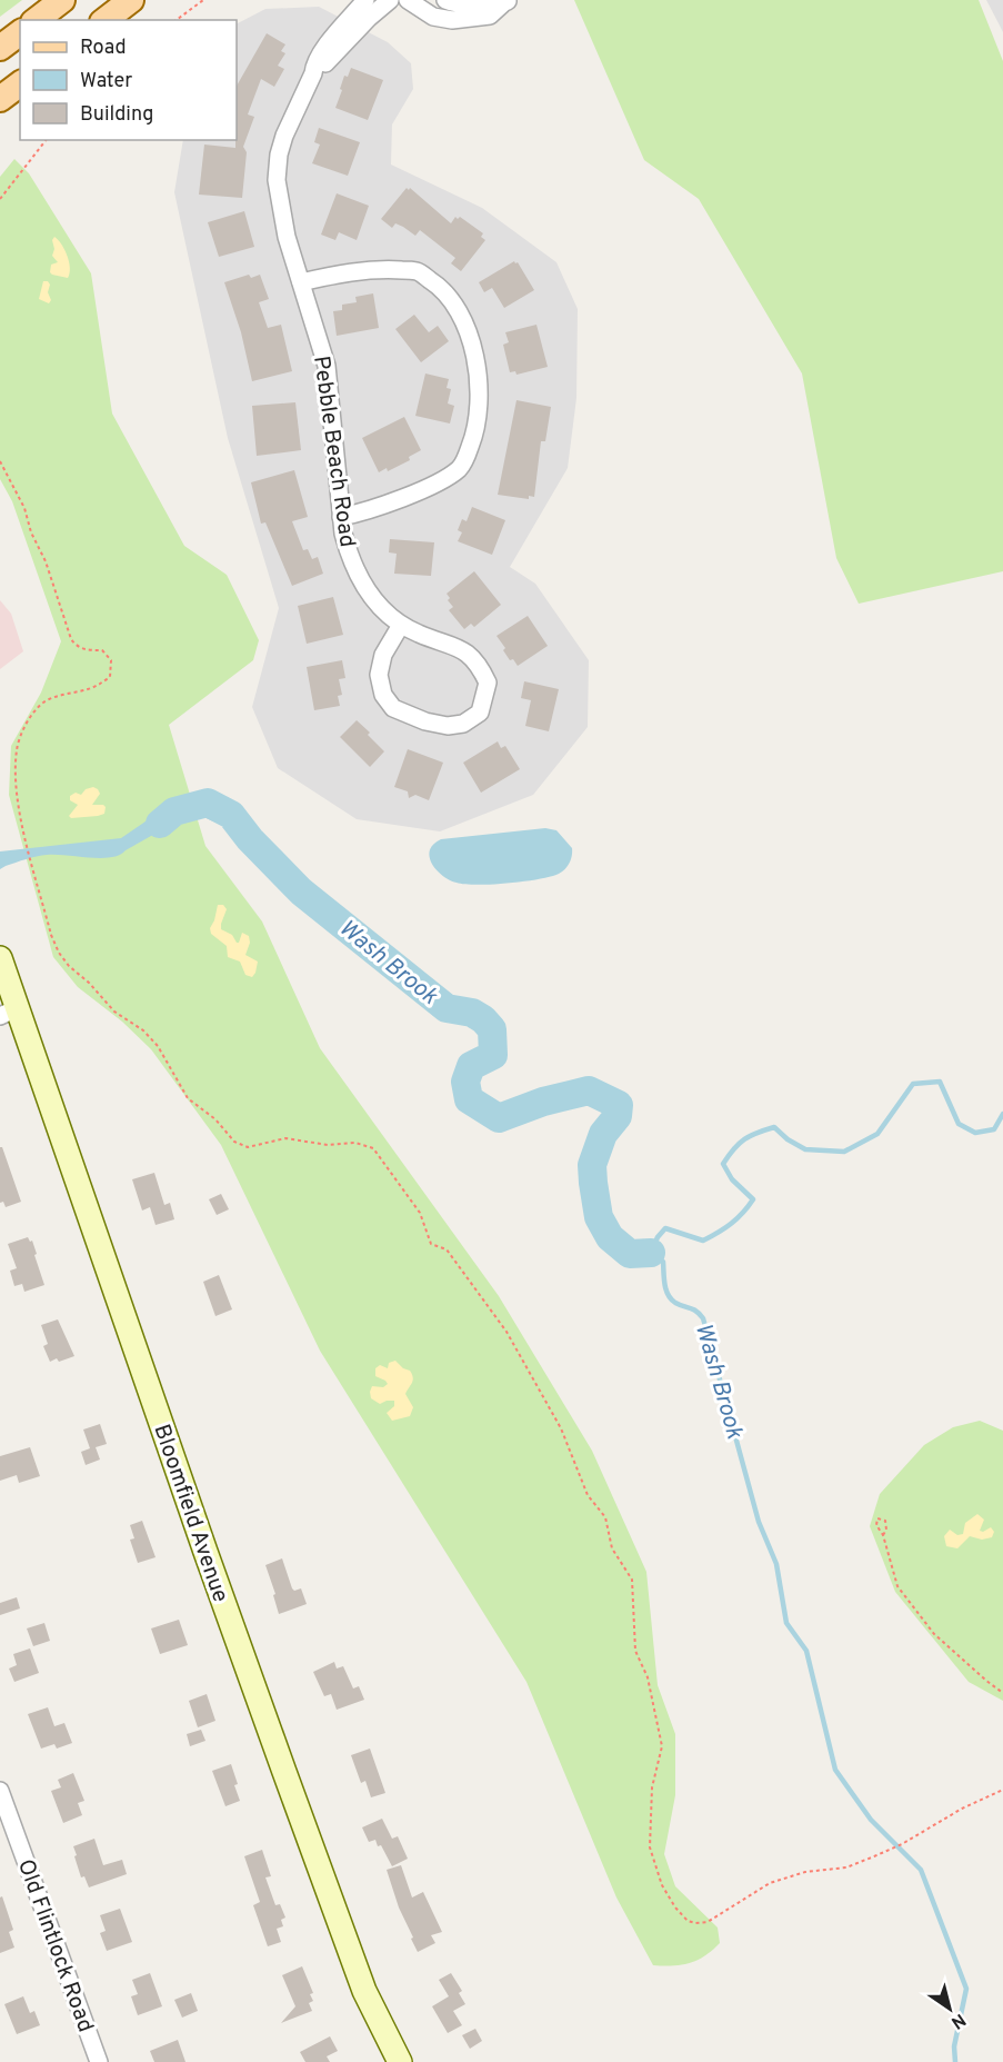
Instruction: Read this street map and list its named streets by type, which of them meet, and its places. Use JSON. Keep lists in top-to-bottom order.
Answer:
{
  "streets": {
    "main road": ["Bloomfield Avenue"],
    "street": ["Pebble Beach Road", "Old Flintlock Road"]
  },
  "water": ["Wash Brook"],
  "legend": ["Road", "Water", "Building"],
  "north": "bottom right"
}
